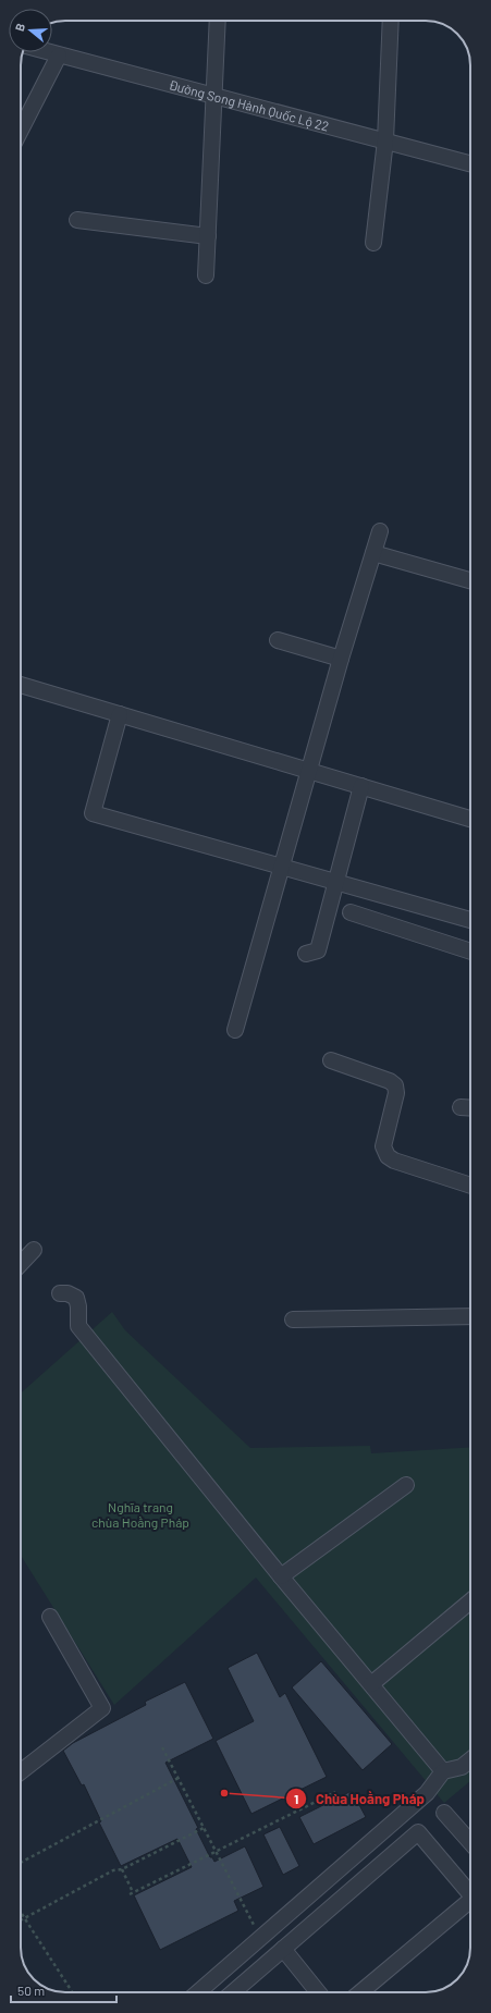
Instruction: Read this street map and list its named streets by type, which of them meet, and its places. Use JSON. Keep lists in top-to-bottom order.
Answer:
{
  "streets": {
    "street": ["Đường Song Hành Quốc Lộ 22"]
  },
  "parks": ["Nghĩa trang chùa Hoằng Pháp"],
  "places": ["Chùa Hoằng Pháp"],
  "scale_bar": "50 m",
  "north": "left"
}
